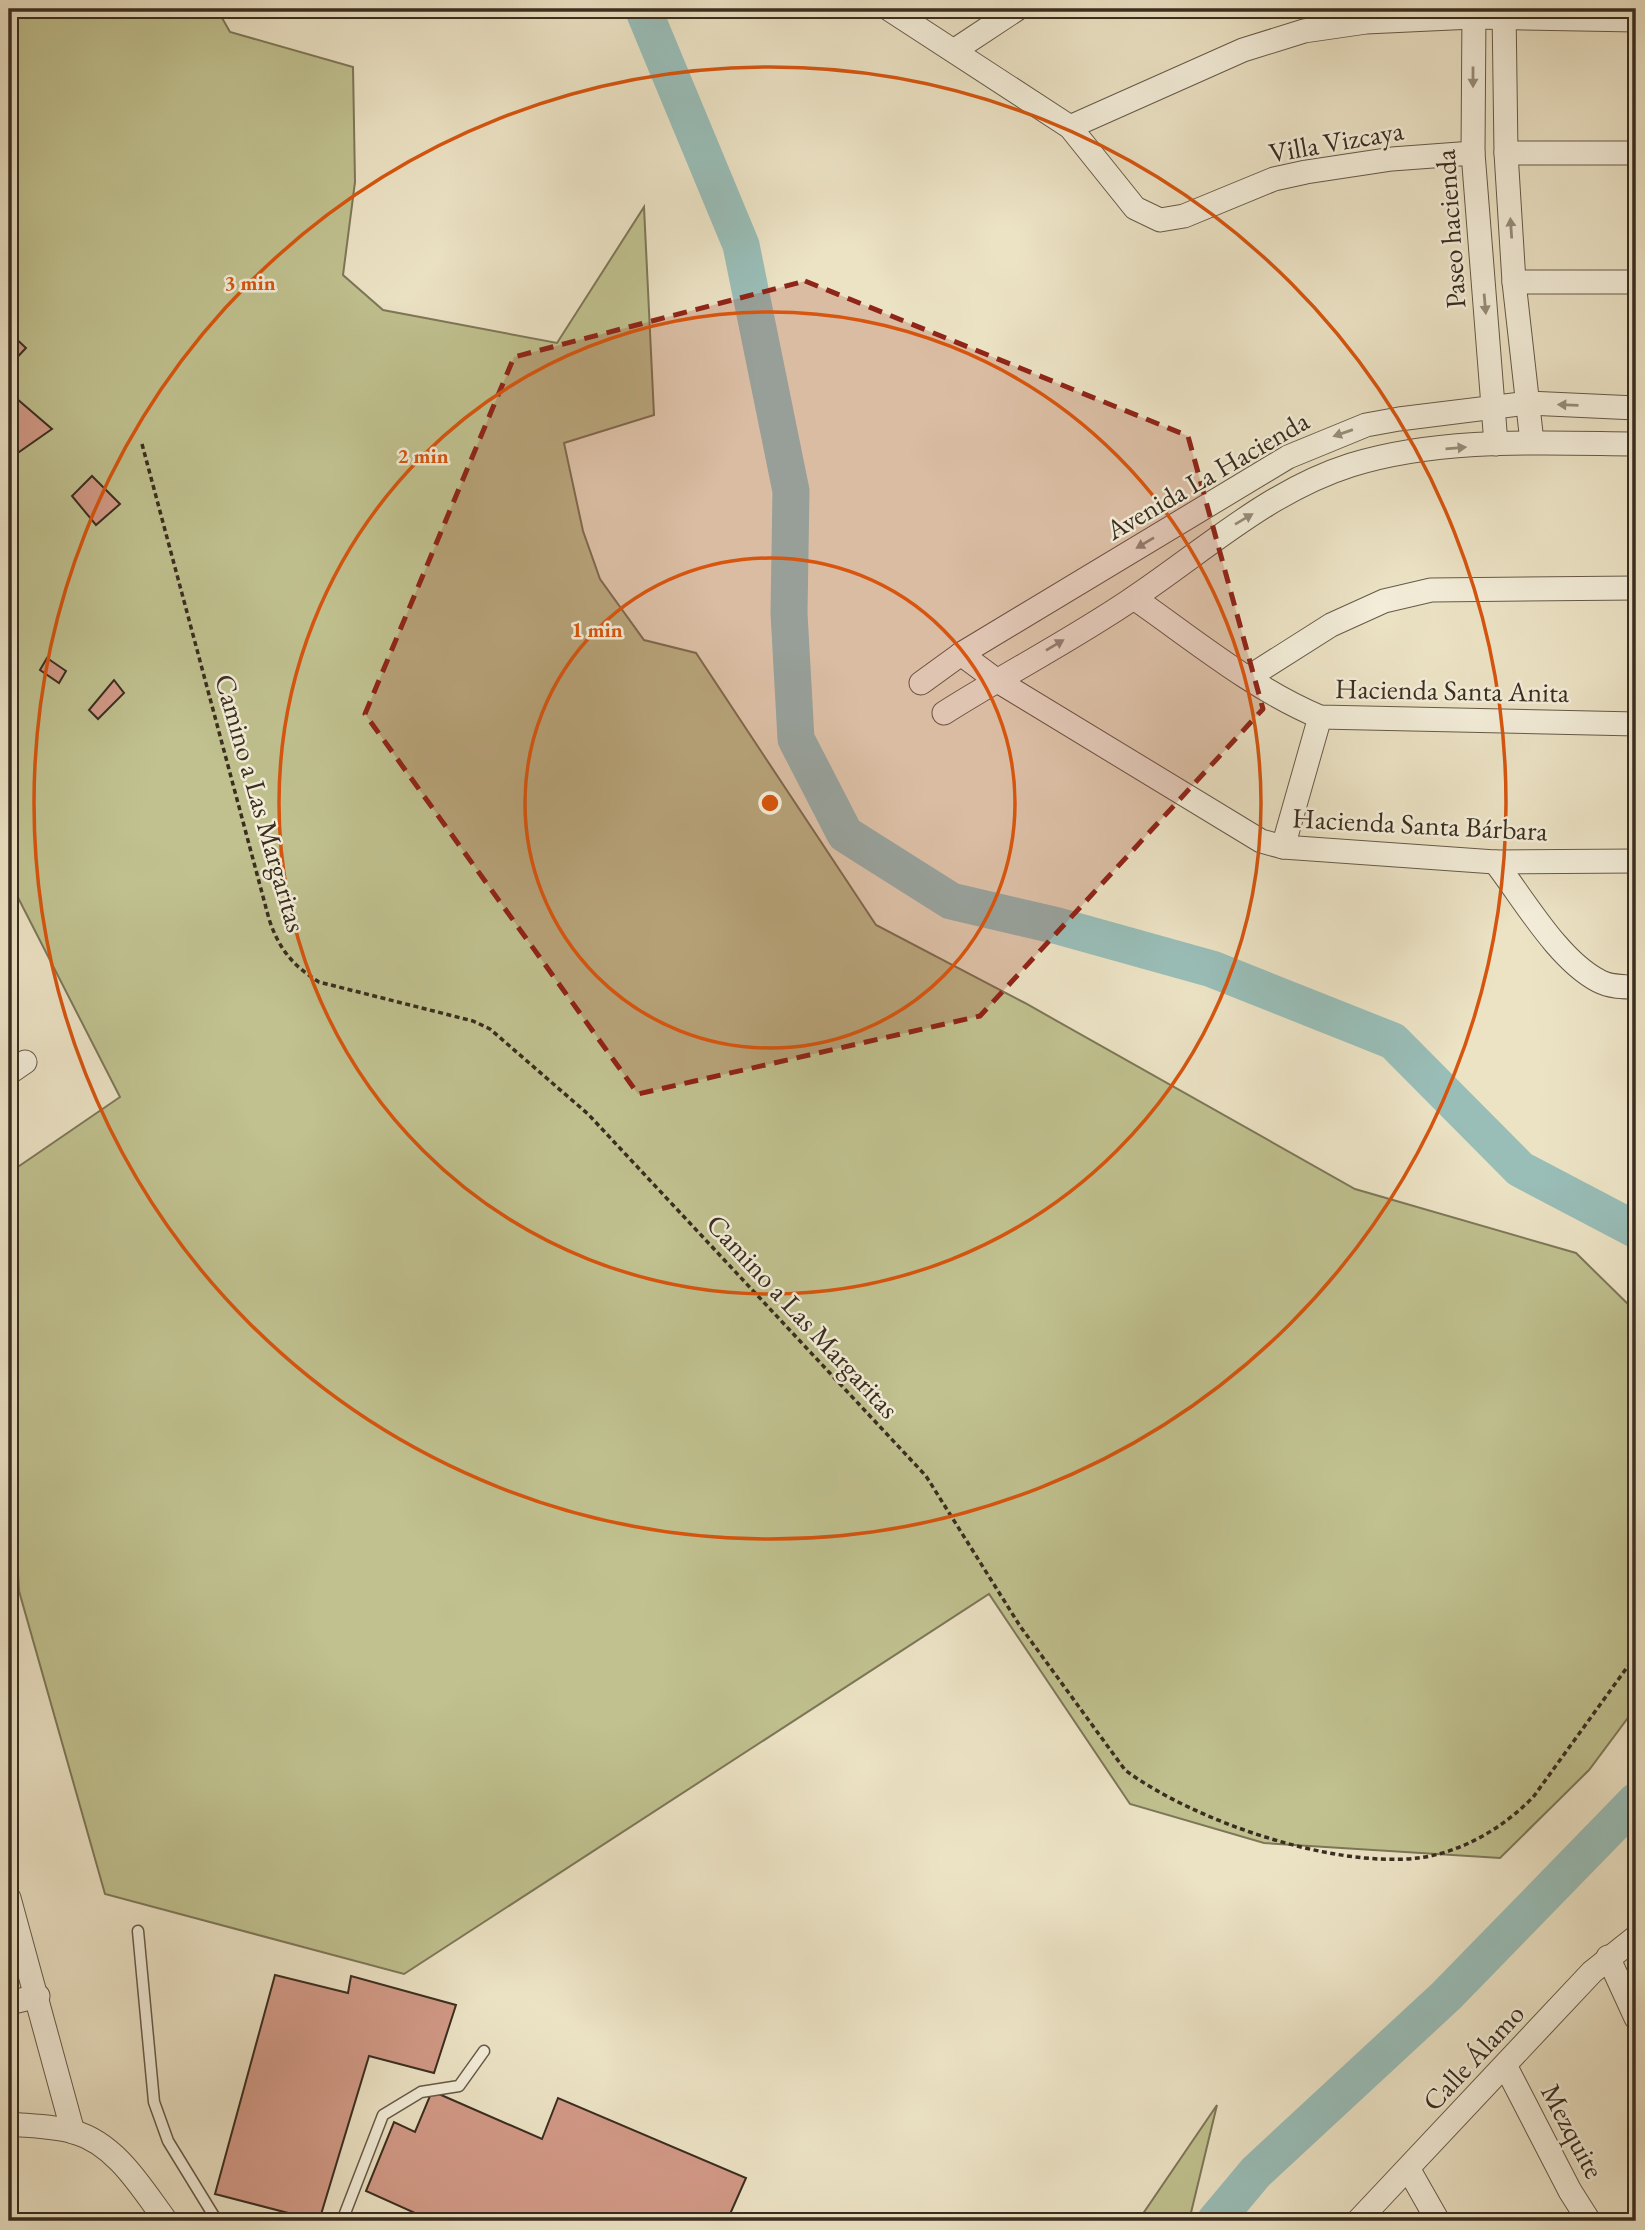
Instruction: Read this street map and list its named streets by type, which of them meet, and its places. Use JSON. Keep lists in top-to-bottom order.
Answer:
{
  "streets": {
    "street": [
      "Villa Vizcaya",
      "Paseo hacienda",
      "Avenida La Hacienda",
      "Hacienda Santa Anita",
      "Hacienda Santa Bárbara",
      "Calle Álamo",
      "Mezquite"
    ],
    "path": ["Camino a Las Margaritas"]
  },
  "crossings": [
    ["Villa Vizcaya", "Paseo hacienda"],
    ["Paseo hacienda", "Avenida La Hacienda"],
    ["Avenida La Hacienda", "Hacienda Santa Anita"],
    ["Avenida La Hacienda", "Hacienda Santa Bárbara"],
    ["Calle Álamo", "Mezquite"]
  ],
  "rings": ["3 min", "2 min", "1 min"]
}
